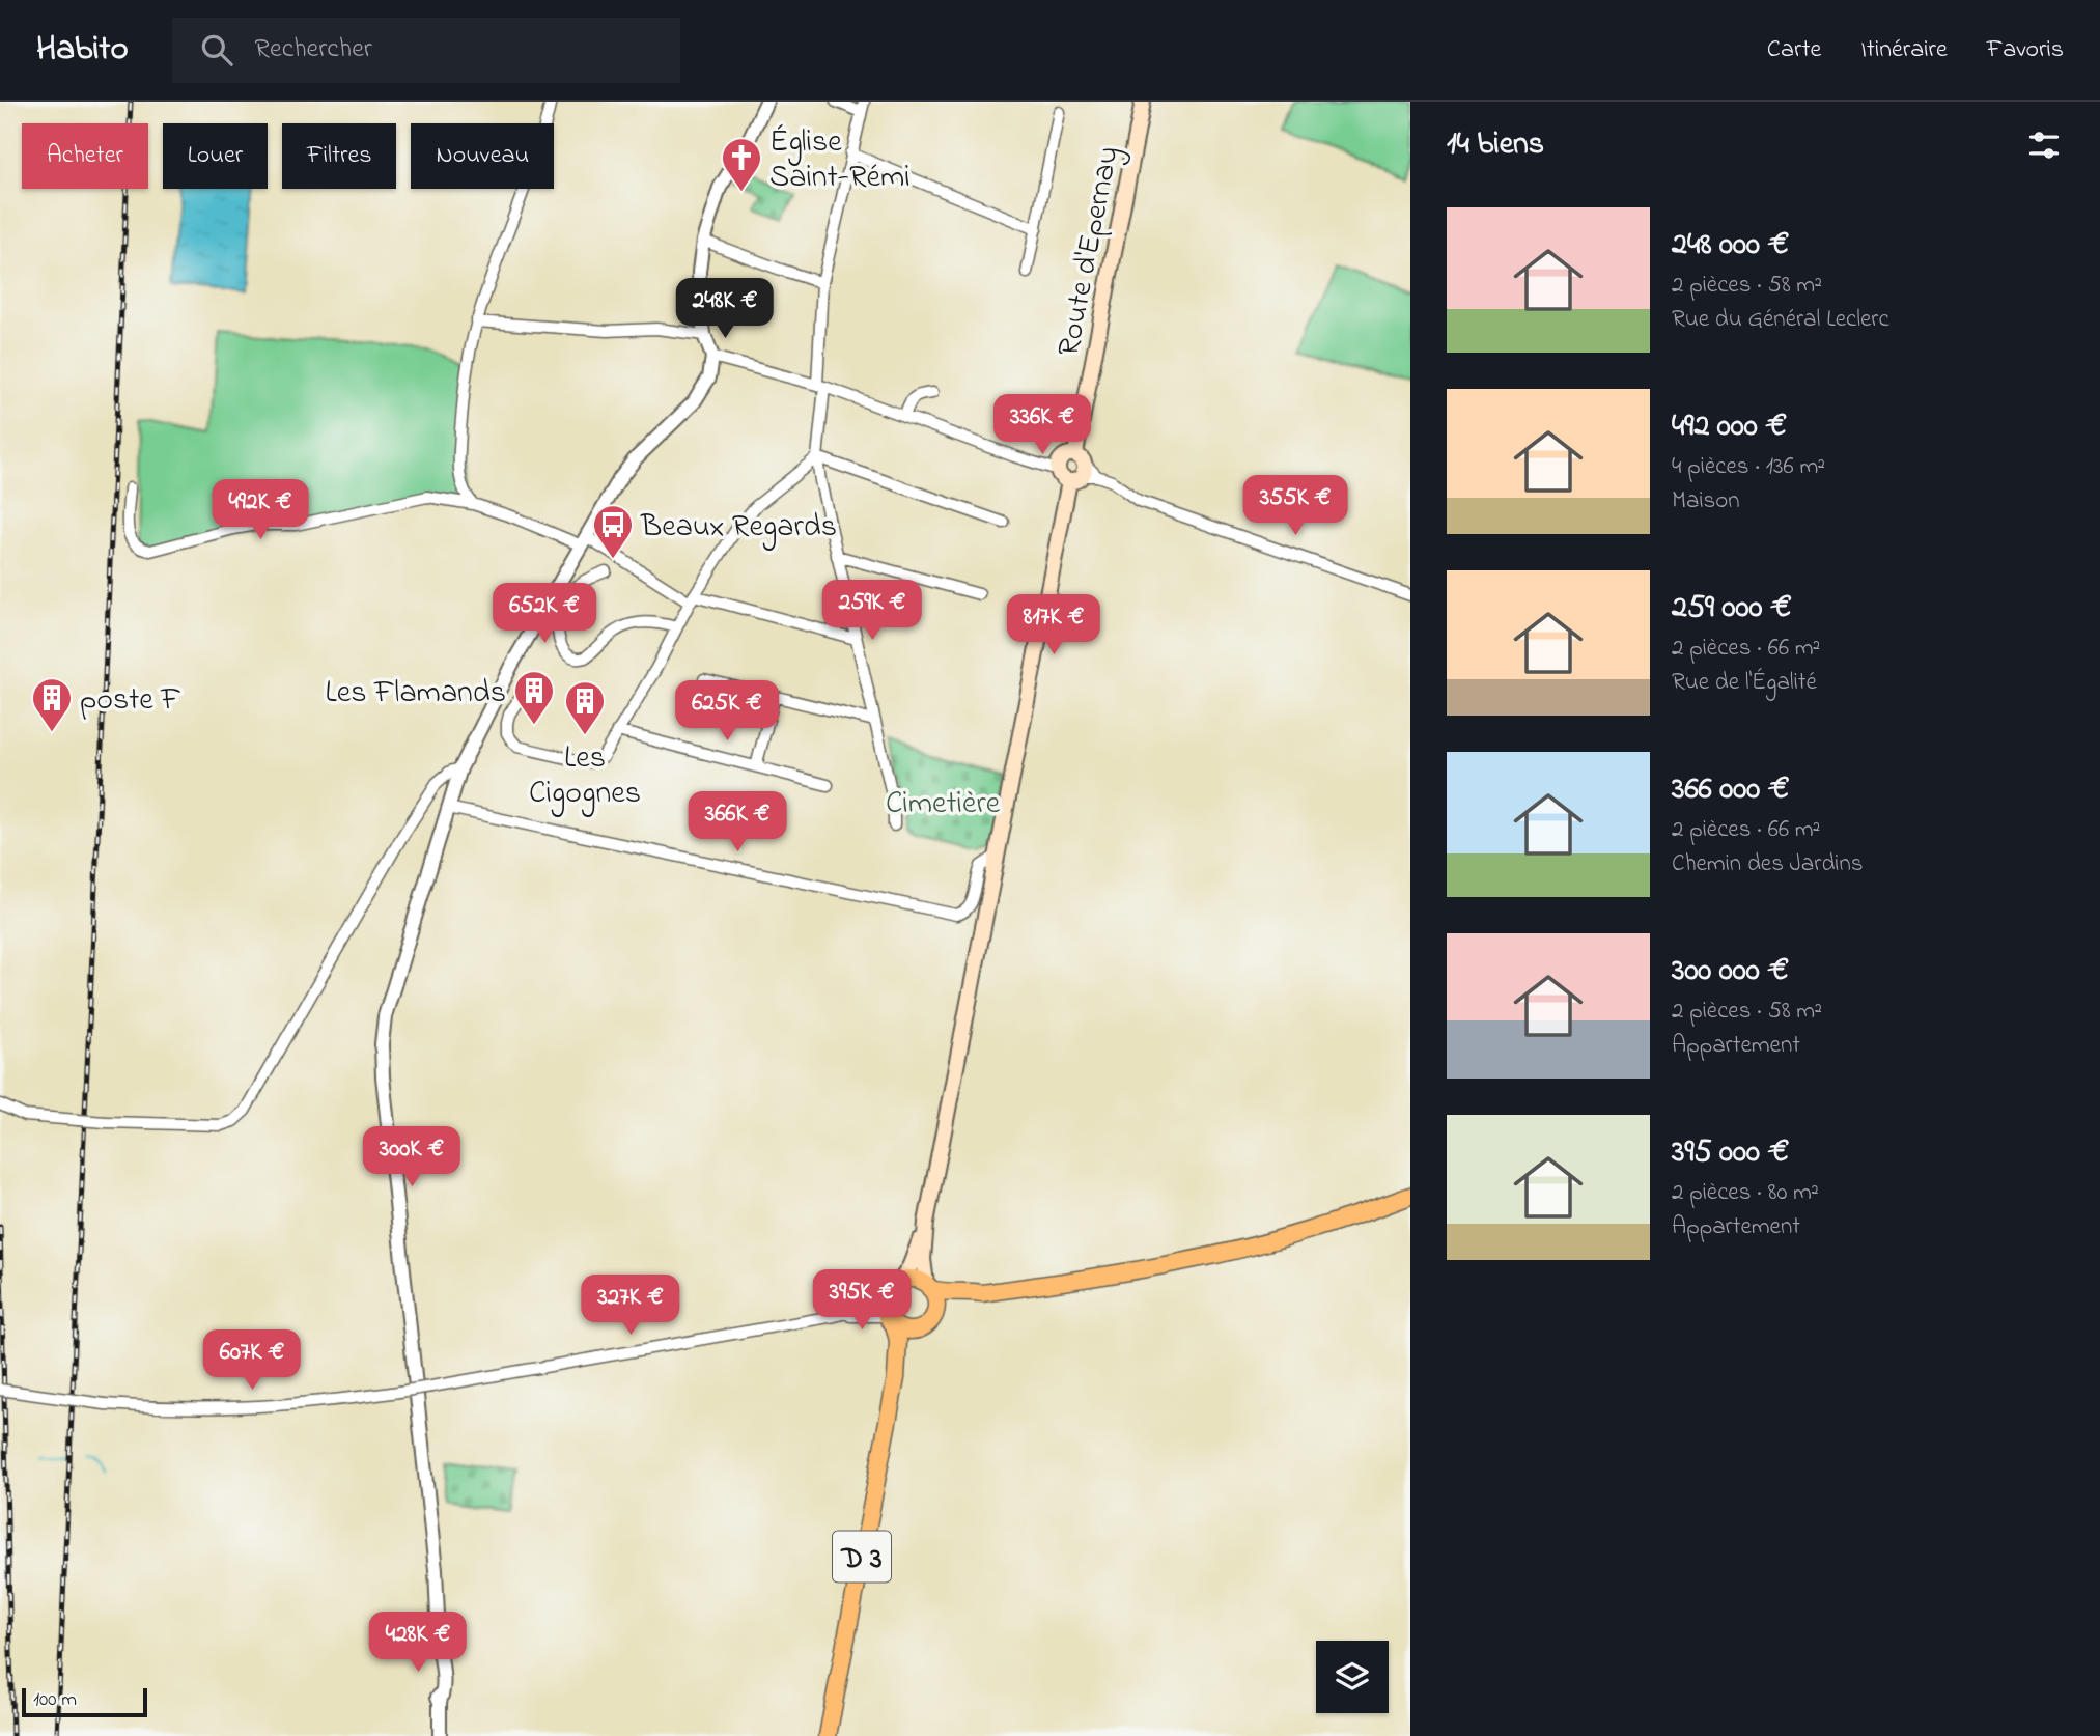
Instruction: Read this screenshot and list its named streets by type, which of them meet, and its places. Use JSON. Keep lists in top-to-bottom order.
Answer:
{
  "streets": {
    "main road": ["Route d'Epernay", "D 3"]
  },
  "parks": ["Cimetière"],
  "places": {
    "church": ["Église Saint-Rémi"],
    "bus stop": ["Beaux Regards"],
    "building": ["Les Flamands", "poste F", "Les Cigognes"]
  },
  "scale_bar": "100 m",
  "page": {
    "header": "Habito",
    "search": "Rechercher",
    "nav": ["Carte", "Itinéraire", "Favoris"],
    "heading": "14 biens",
    "chip": [
      "Acheter",
      "Louer",
      "Filtres",
      "Nouveau"
    ],
    "list": [
      {
        "name": "248 000 €",
        "note": "2 pièces · 58 m² · Rue du Général Leclerc"
      },
      {
        "name": "492 000 €",
        "note": "4 pièces · 136 m² · Maison"
      },
      {
        "name": "259 000 €",
        "note": "2 pièces · 66 m² · Rue de l'Égalité"
      },
      {
        "name": "366 000 €",
        "note": "2 pièces · 66 m² · Chemin des Jardins"
      },
      {
        "name": "300 000 €",
        "note": "2 pièces · 58 m² · Appartement"
      },
      {
        "name": "395 000 €",
        "note": "2 pièces · 80 m² · Appartement"
      }
    ],
    "price": [
      "248K €",
      "336K €",
      "355K €",
      "492K €",
      "259K €",
      "652K €",
      "817K €",
      "625K €",
      "366K €",
      "300K €",
      "395K €",
      "327K €",
      "607K €",
      "428K €"
    ],
    "scale": "100 m"
  }
}
